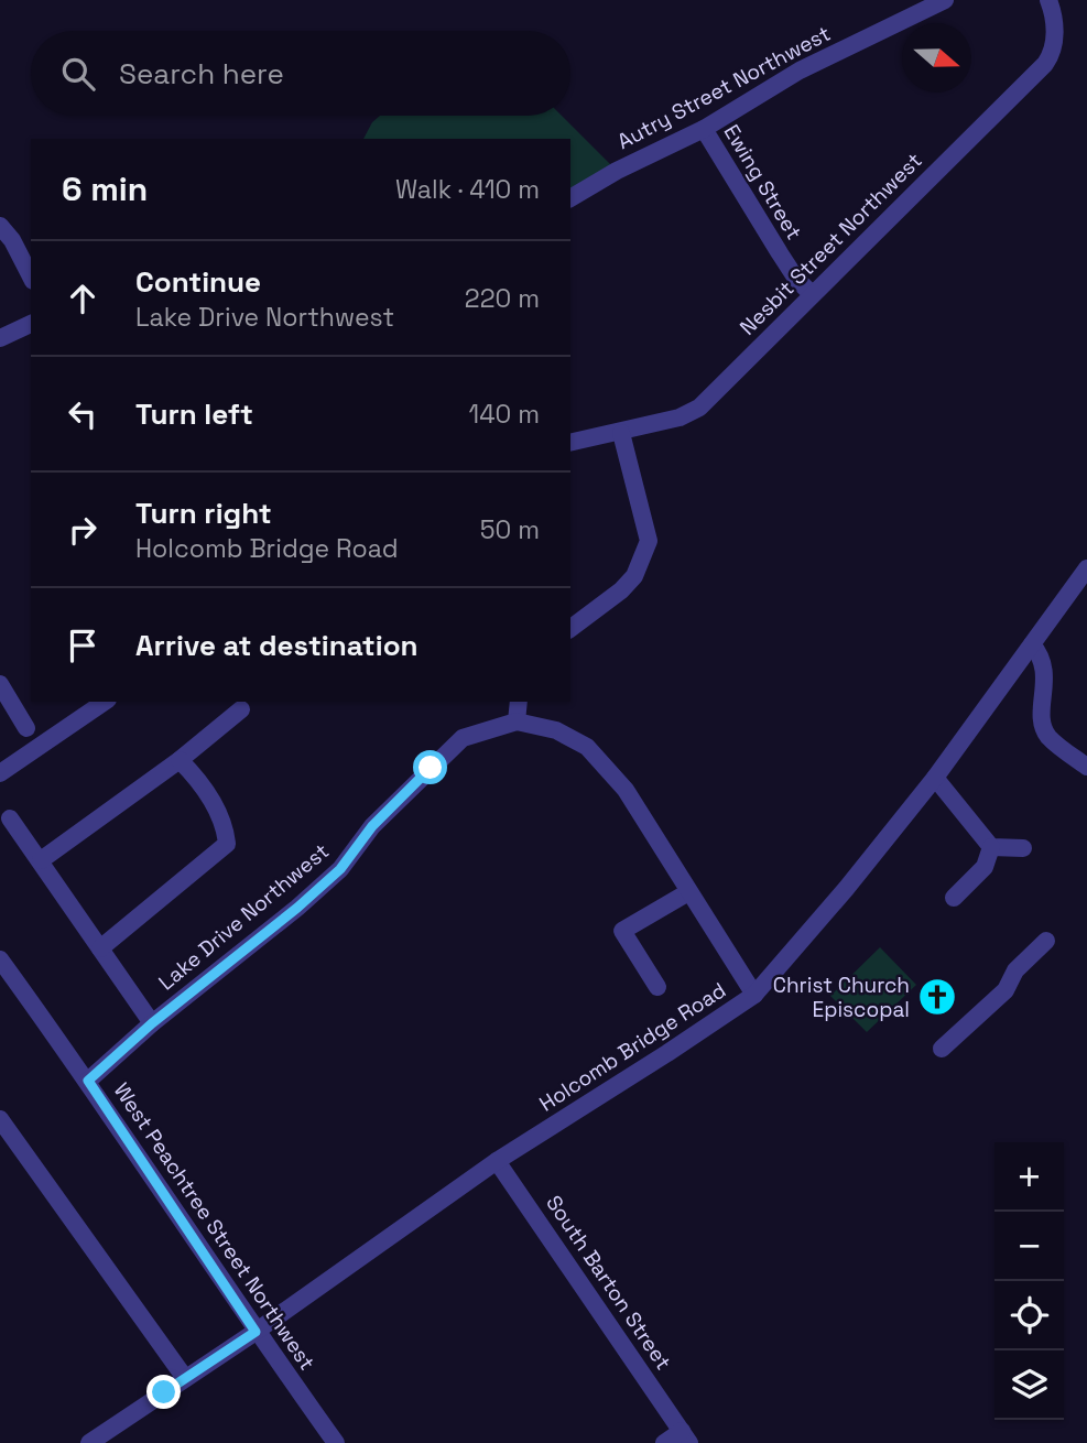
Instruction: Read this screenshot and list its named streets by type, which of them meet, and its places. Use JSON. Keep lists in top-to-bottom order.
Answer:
{
  "streets": {
    "street": [
      "Autry Street Northwest",
      "Ewing Street",
      "Nesbit Street Northwest",
      "Lake Drive Northwest",
      "Holcomb Bridge Road",
      "West Peachtree Street Northwest",
      "South Barton Street"
    ]
  },
  "crossings": [
    ["Autry Street Northwest", "Ewing Street"],
    ["Ewing Street", "Nesbit Street Northwest"],
    ["Lake Drive Northwest", "West Peachtree Street Northwest"],
    ["Holcomb Bridge Road", "West Peachtree Street Northwest"],
    ["Holcomb Bridge Road", "South Barton Street"]
  ],
  "places": {
    "church": ["Christ Church Episcopal"]
  },
  "north": "right",
  "page": {
    "search": "Search here",
    "heading": ["6 min", "Walk · 410 m"],
    "list": [
      ["Continue", "Lake Drive Northwest", "220 m"],
      ["Turn left", "140 m"],
      ["Turn right", "Holcomb Bridge Road", "50 m"],
      "Arrive at destination"
    ],
    "map_buttons": ["+", "−"]
  }
}
